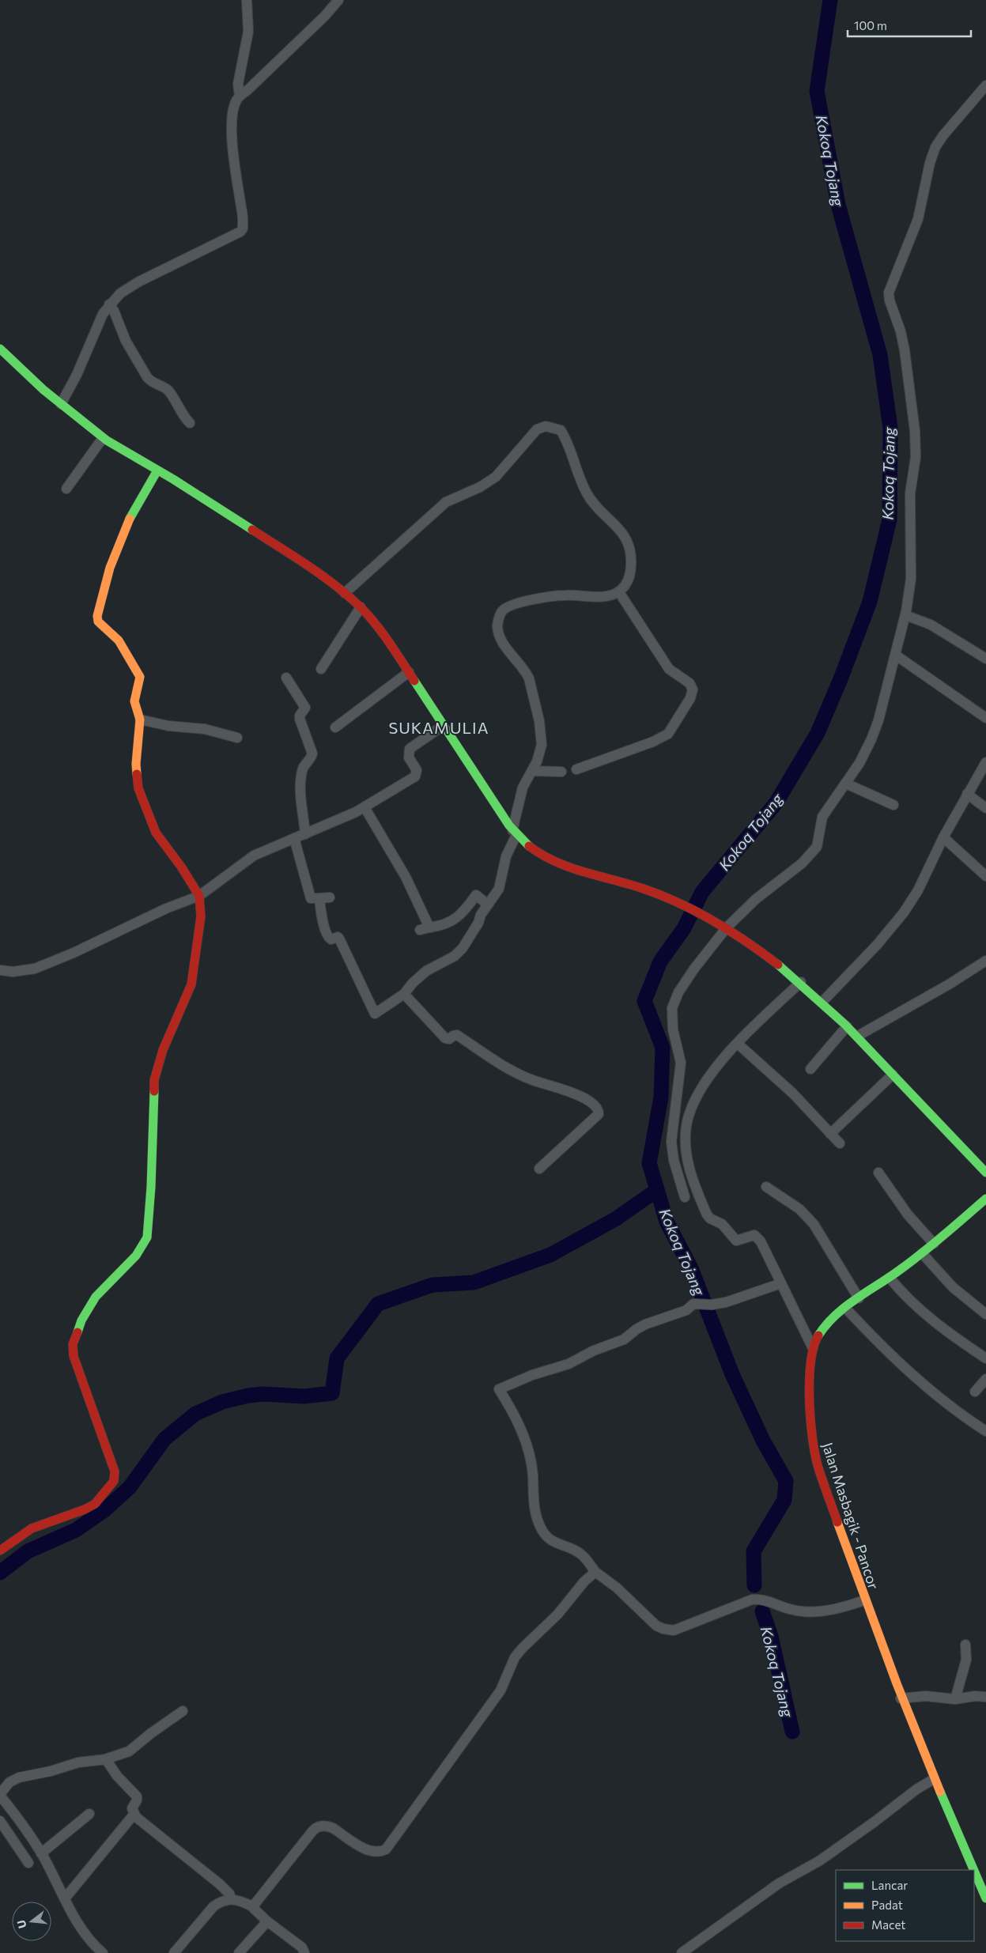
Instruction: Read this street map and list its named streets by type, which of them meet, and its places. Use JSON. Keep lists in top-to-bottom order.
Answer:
{
  "streets": {
    "street": ["Jalan Masbagik - Pancor"]
  },
  "districts": ["SUKAMULIA"],
  "water": ["Kokoq Tojang"],
  "legend": ["Lancar", "Padat", "Macet"],
  "scale_bar": "100 m",
  "north": "left"
}
